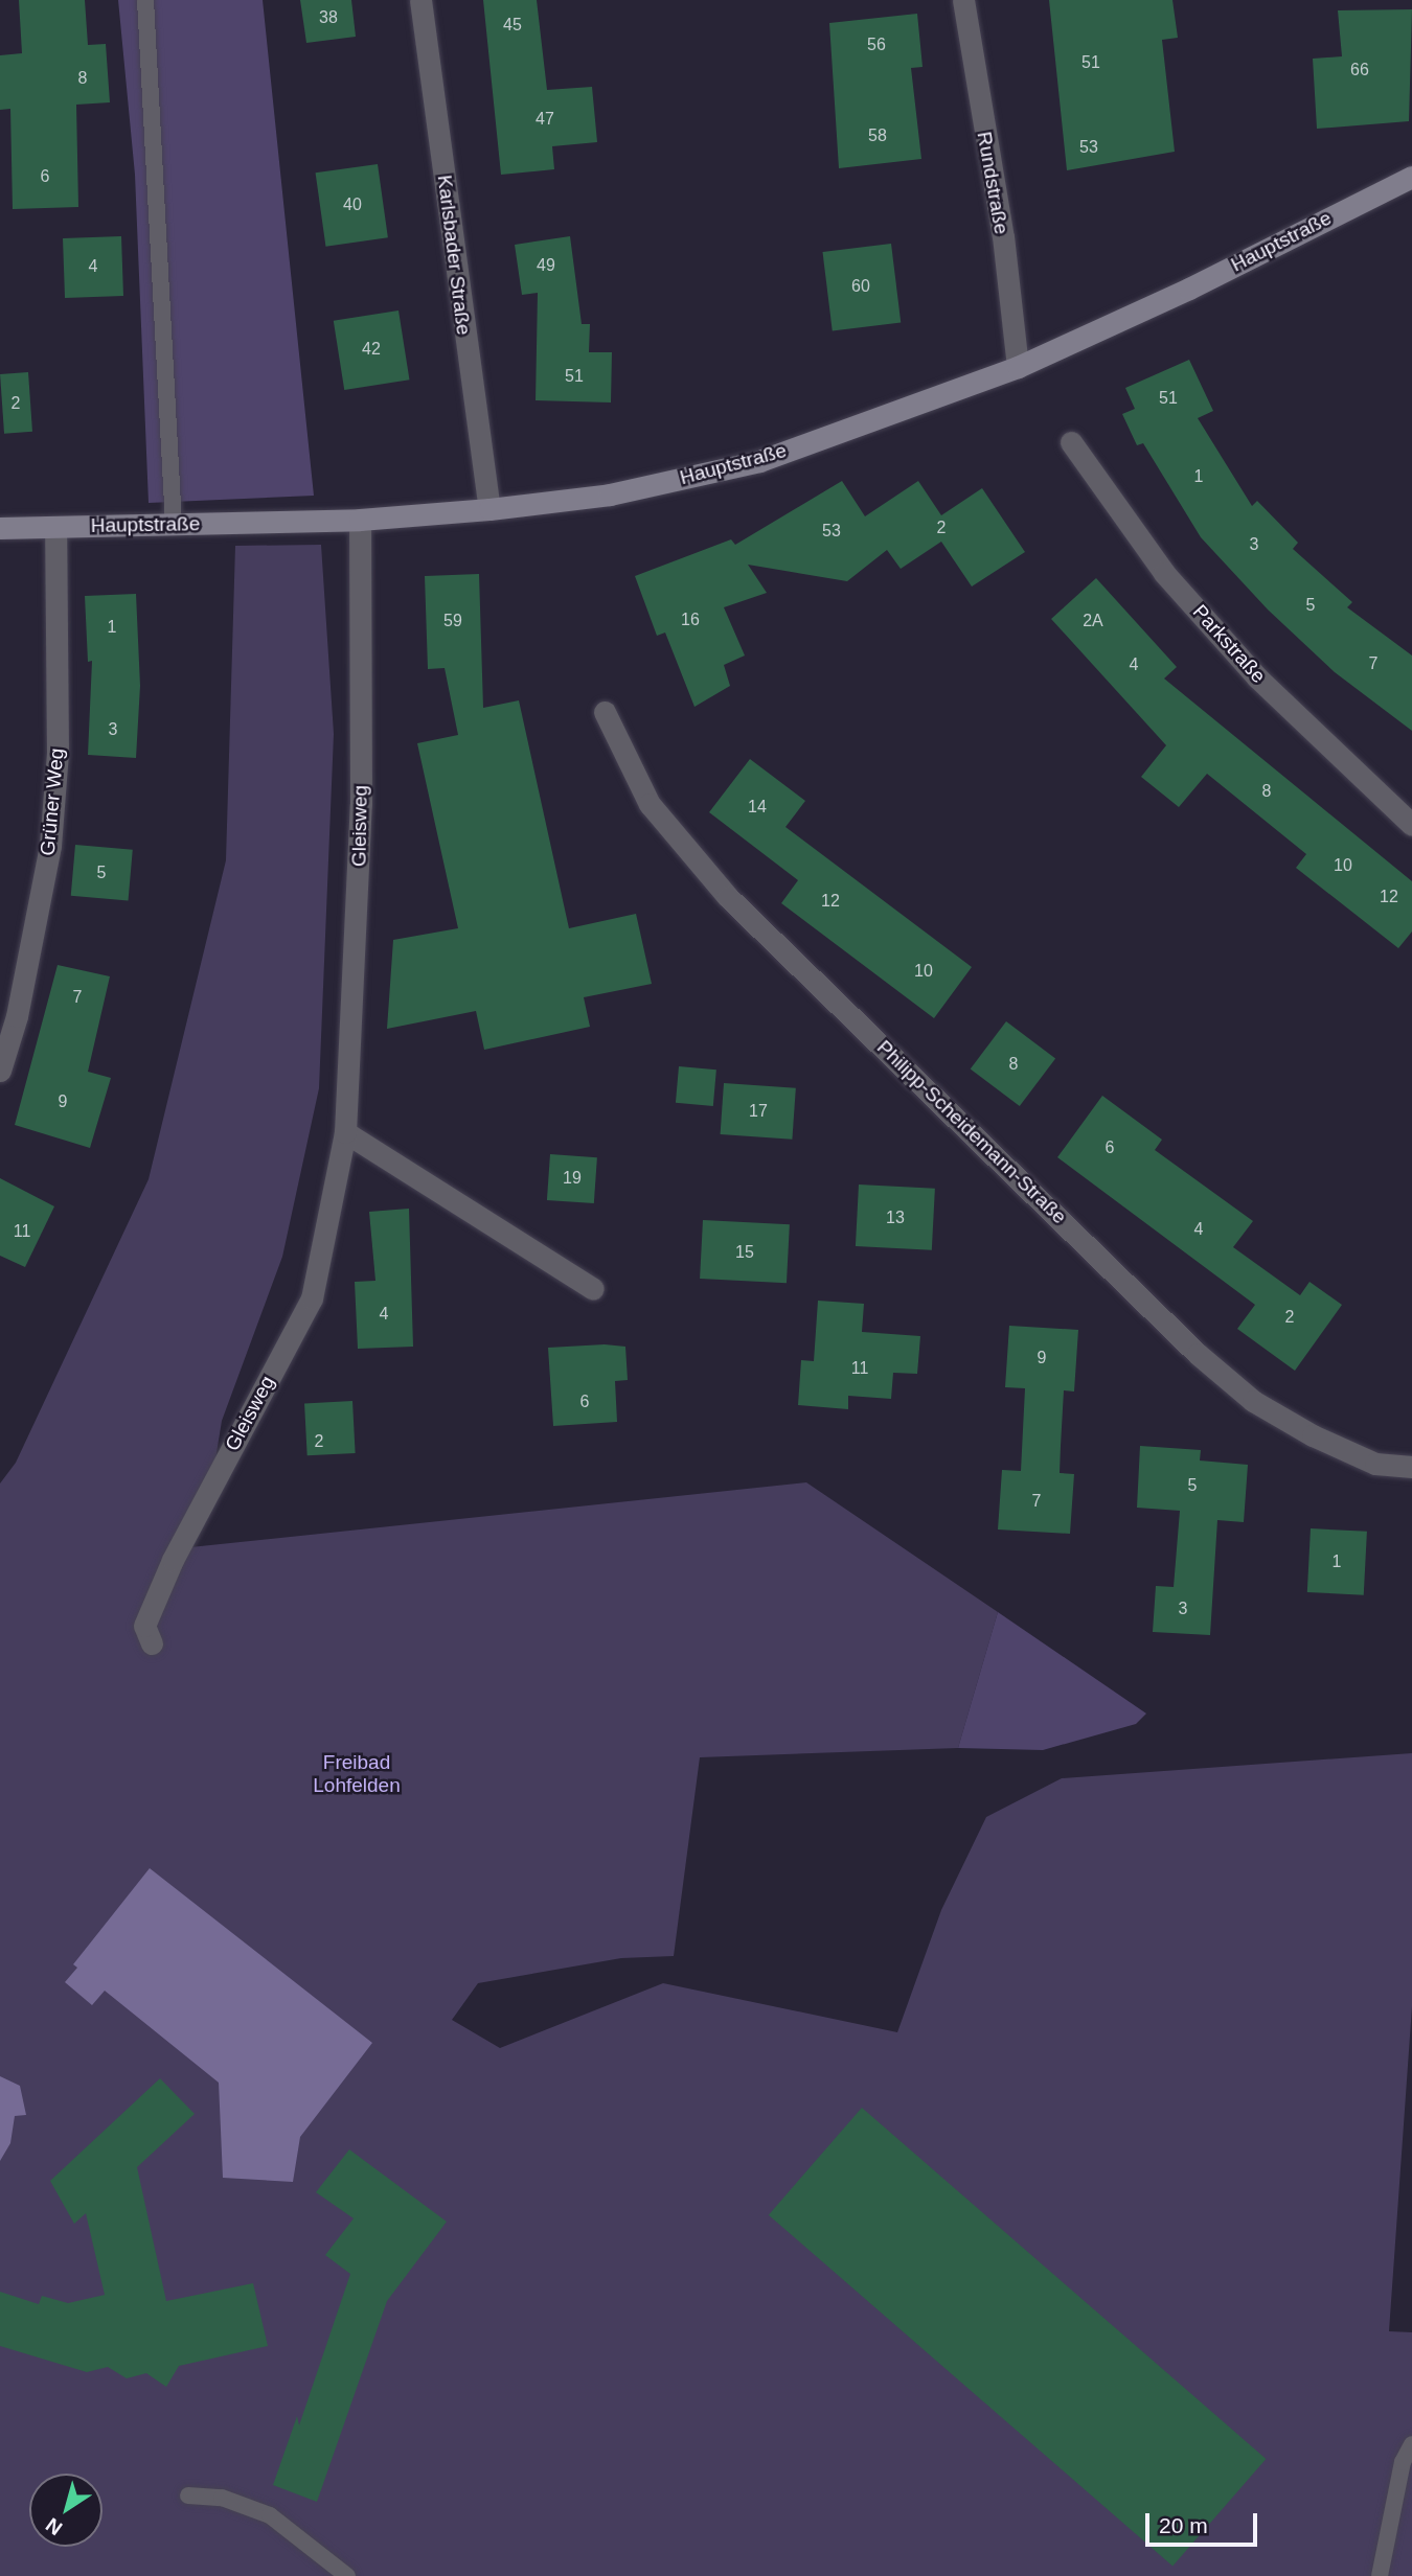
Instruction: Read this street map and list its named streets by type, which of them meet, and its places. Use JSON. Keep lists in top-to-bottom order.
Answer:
{
  "streets": {
    "main road": ["Hauptstraße"],
    "street": [
      "Rundstraße",
      "Karlsbader Straße",
      "Parkstraße",
      "Grüner Weg",
      "Gleisweg",
      "Philipp-Scheidemann-Straße"
    ]
  },
  "crossings": [
    ["Rundstraße", "Hauptstraße"],
    ["Hauptstraße", "Karlsbader Straße"],
    ["Hauptstraße", "Grüner Weg"],
    ["Hauptstraße", "Gleisweg"]
  ],
  "parks": ["Freibad Lohfelden"],
  "house_numbers": [
    "38",
    "45",
    "56",
    "51",
    "66",
    "8",
    "47",
    "58",
    "53",
    "6",
    "40",
    "49",
    "4",
    "60",
    "42",
    "51",
    "51",
    "2",
    "1",
    "2",
    "53",
    "3",
    "5",
    "16",
    "59",
    "2A",
    "1",
    "7",
    "4",
    "3",
    "8",
    "14",
    "10",
    "5",
    "12",
    "12",
    "10",
    "7",
    "8",
    "9",
    "17",
    "6",
    "19",
    "13",
    "4",
    "11",
    "15",
    "4",
    "2",
    "9",
    "11",
    "6",
    "2",
    "5",
    "7",
    "1",
    "3"
  ],
  "scale_bar": "20 m",
  "north": "bottom left"
}
